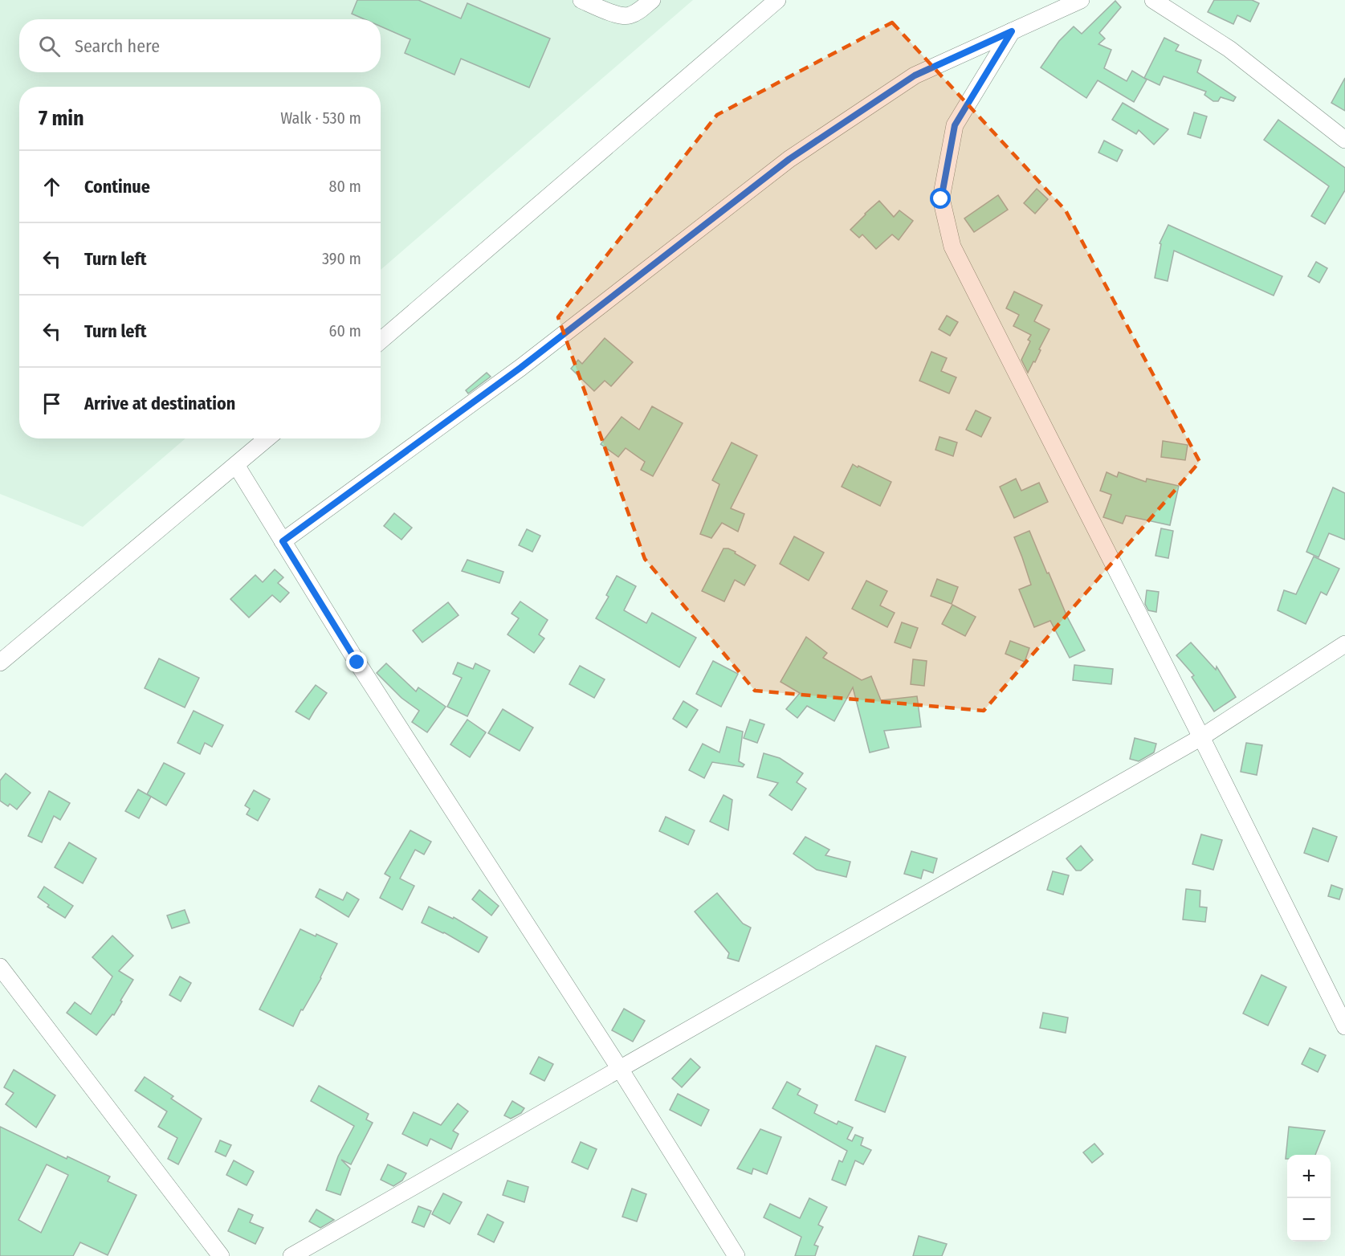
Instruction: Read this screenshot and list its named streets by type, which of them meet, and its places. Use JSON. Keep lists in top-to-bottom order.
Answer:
{
  "page": {
    "search": "Search here",
    "heading": ["7 min", "Walk · 530 m"],
    "list": [
      ["Continue", "80 m"],
      ["Turn left", "390 m"],
      ["Turn left", "60 m"],
      "Arrive at destination"
    ],
    "map_buttons": ["+", "−"]
  }
}
